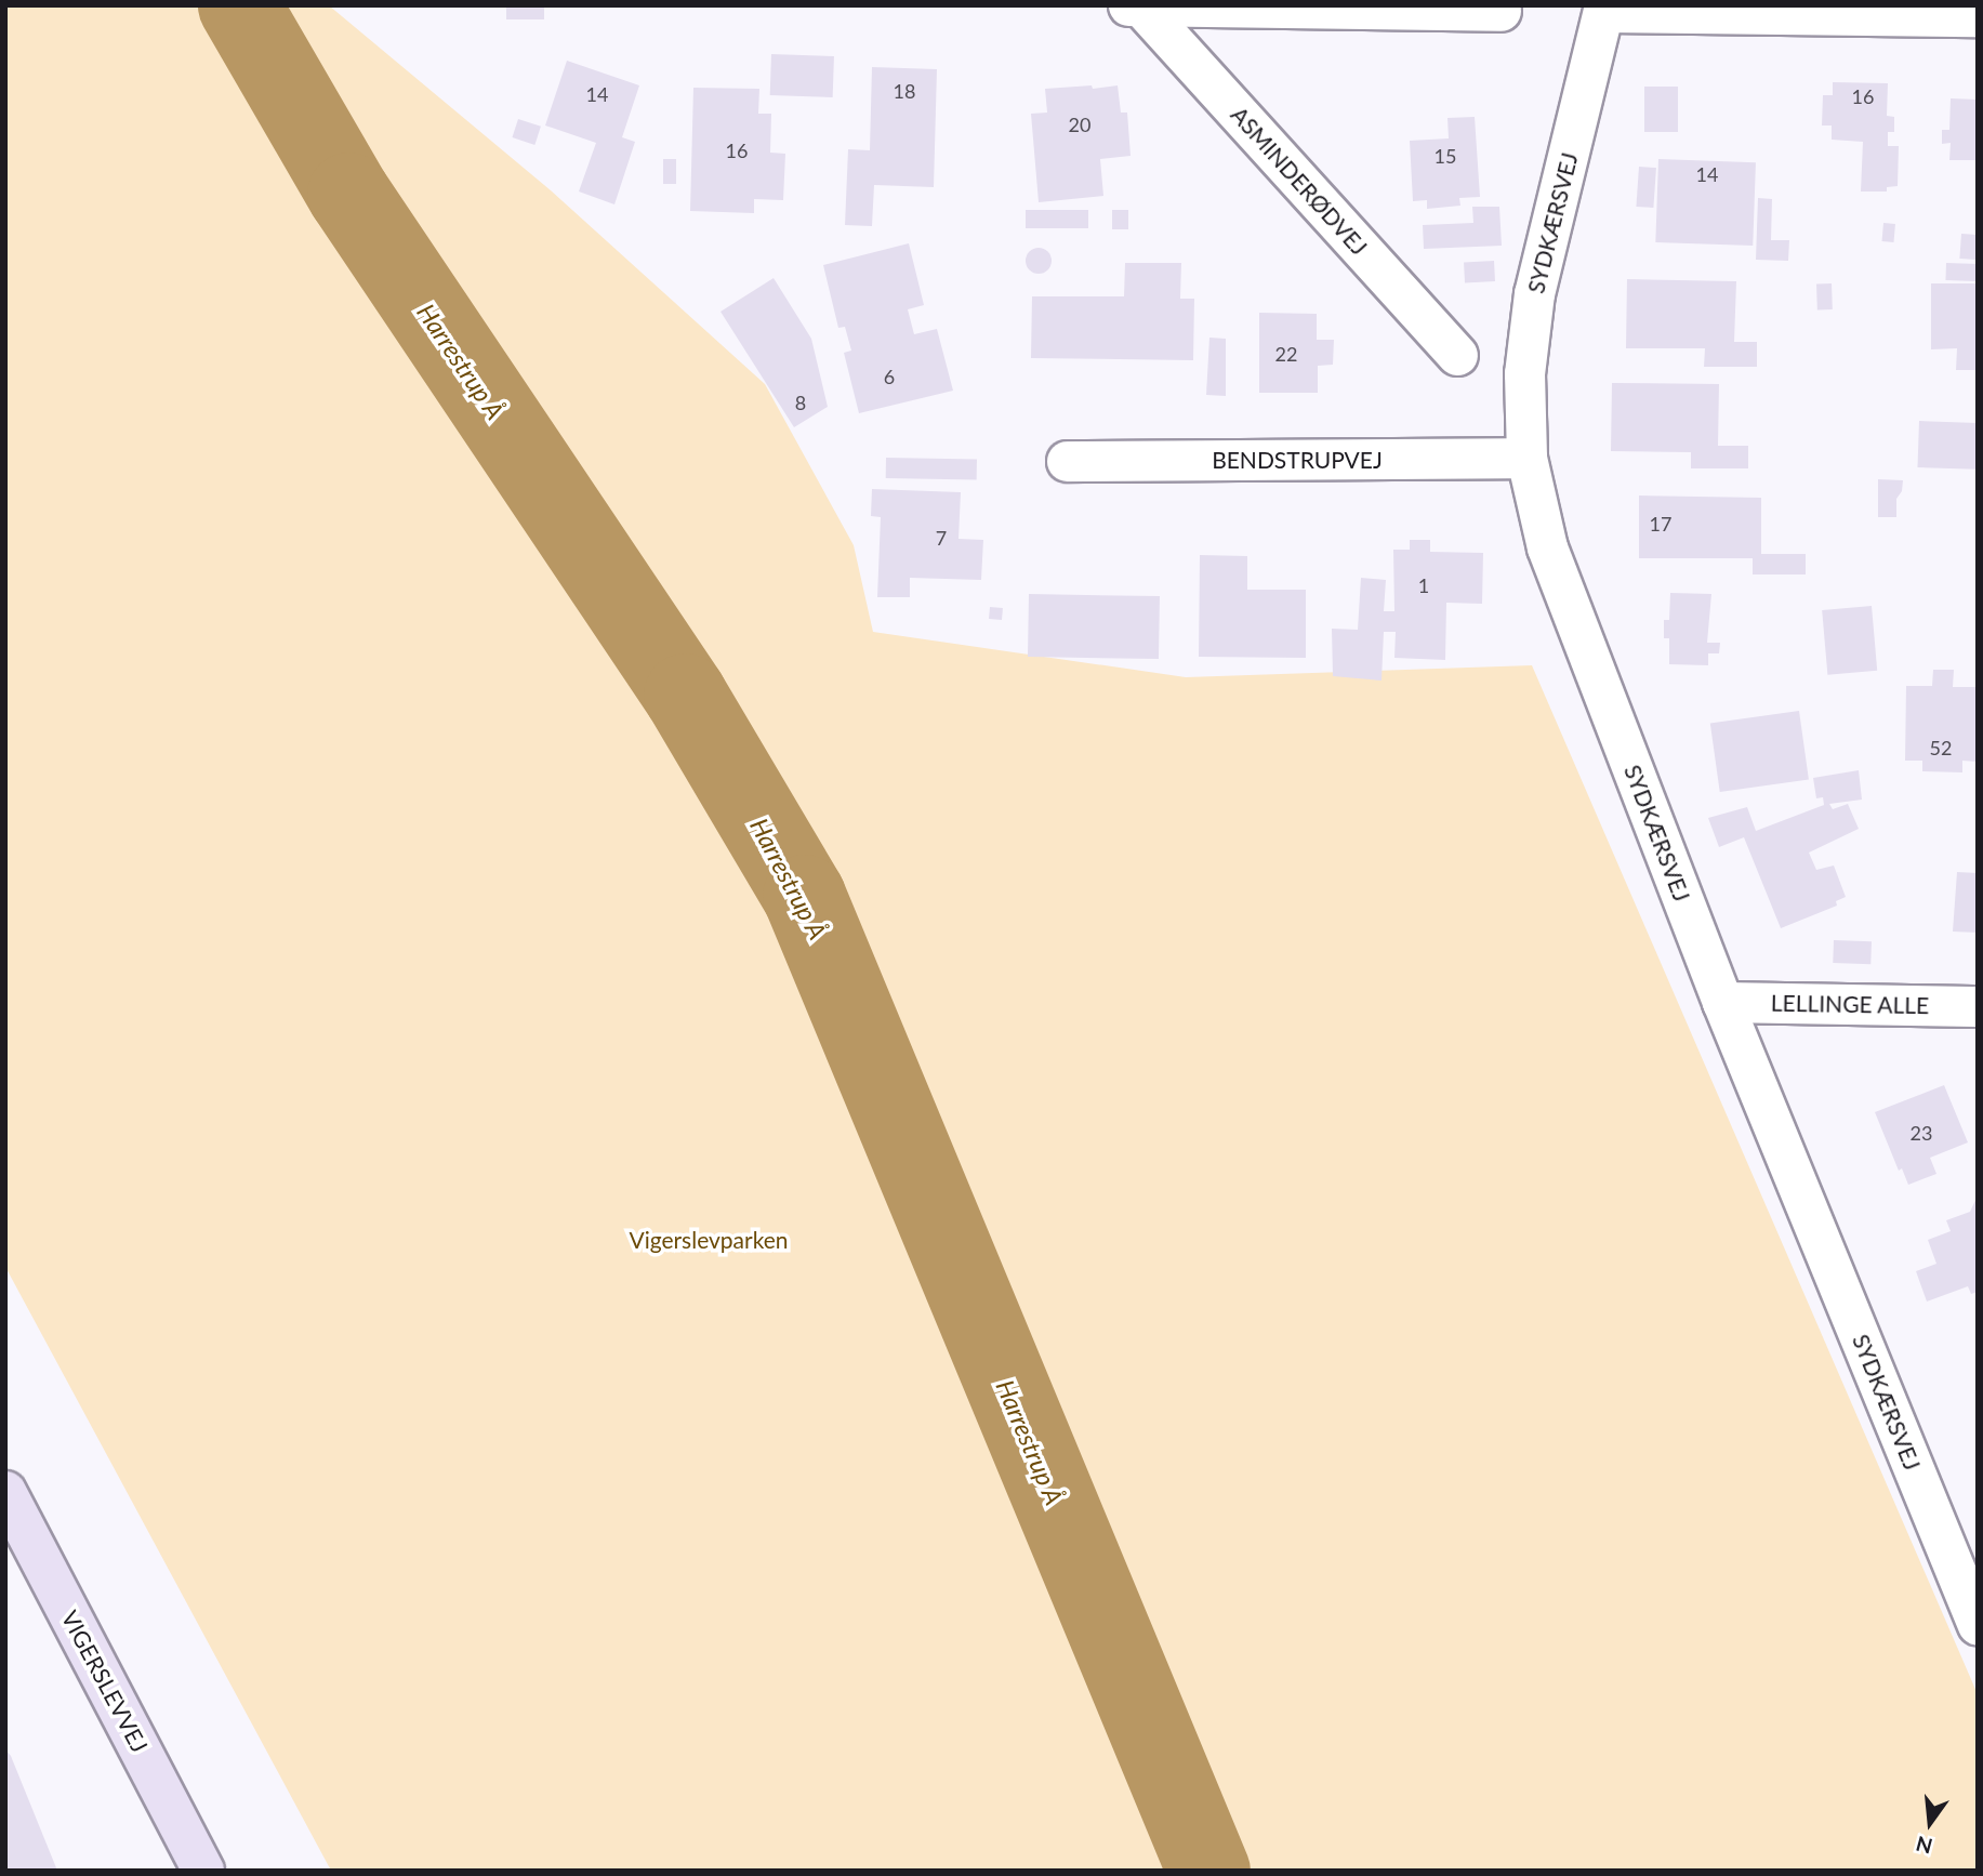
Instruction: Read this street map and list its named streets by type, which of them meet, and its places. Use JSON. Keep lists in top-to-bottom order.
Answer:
{
  "streets": {
    "street": [
      "ASMINDERØDVEJ",
      "SYDKÆRSVEJ",
      "BENDSTRUPVEJ",
      "LELLINGE ALLE",
      "VIGERSLEVVEJ"
    ]
  },
  "crossings": [
    ["SYDKÆRSVEJ", "BENDSTRUPVEJ"],
    ["SYDKÆRSVEJ", "LELLINGE ALLE"]
  ],
  "water": ["Harrestrup Å"],
  "parks": ["Vigerslevparken"],
  "house_numbers": [
    "18",
    "14",
    "16",
    "20",
    "16",
    "15",
    "14",
    "22",
    "6",
    "8",
    "17",
    "7",
    "1",
    "52",
    "23"
  ],
  "north": "bottom"
}
